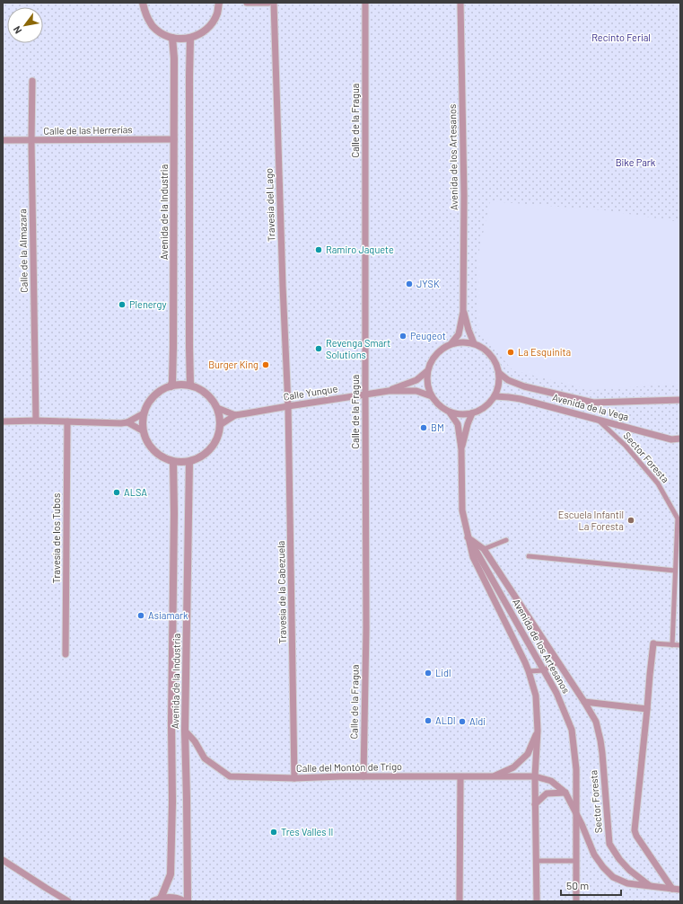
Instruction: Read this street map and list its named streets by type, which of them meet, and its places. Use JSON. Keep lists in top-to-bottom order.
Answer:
{
  "streets": {
    "street": [
      "Calle de la Fragua",
      "Calle de las Herrerías",
      "Avenida de los Artesanos",
      "Travesía del Lago",
      "Avenida de la Industria",
      "Calle de la Almazara",
      "Calle Yunque",
      "Avenida de la Vega",
      "Sector Foresta",
      "Travesía de los Tubos",
      "Travesía de la Cabezuela",
      "Calle del Montón de Trigo"
    ]
  },
  "crossings": [
    ["Calle de la Fragua", "Calle Yunque"],
    ["Calle de la Fragua", "Calle del Montón de Trigo"],
    ["Calle de las Herrerías", "Avenida de la Industria"],
    ["Calle de las Herrerías", "Calle de la Almazara"],
    ["Avenida de los Artesanos", "Calle Yunque"],
    ["Avenida de los Artesanos", "Avenida de la Vega"],
    ["Avenida de los Artesanos", "Sector Foresta"],
    ["Avenida de los Artesanos", "Calle del Montón de Trigo"],
    ["Travesía del Lago", "Calle Yunque"],
    ["Travesía del Lago", "Travesía de la Cabezuela"],
    ["Avenida de la Industria", "Calle Yunque"],
    ["Avenida de la Industria", "Calle del Montón de Trigo"],
    ["Calle Yunque", "Avenida de la Vega"],
    ["Calle Yunque", "Travesía de la Cabezuela"],
    ["Avenida de la Vega", "Sector Foresta"],
    ["Travesía de la Cabezuela", "Calle del Montón de Trigo"]
  ],
  "parks": ["Recinto Ferial", "Bike Park"],
  "places": [
    "Ramiro Jaquete",
    "JYSK",
    "Plenergy",
    "Peugeot",
    "Revenga Smart Solutions",
    "La Esquinita",
    "Burger King",
    "BM",
    "ALSA",
    "Escuela Infantil La Foresta",
    "Asiamark",
    "Lidl",
    "ALDI",
    "Aldi",
    "Tres Valles II"
  ],
  "scale_bar": "50 m",
  "north": "bottom left"
}
